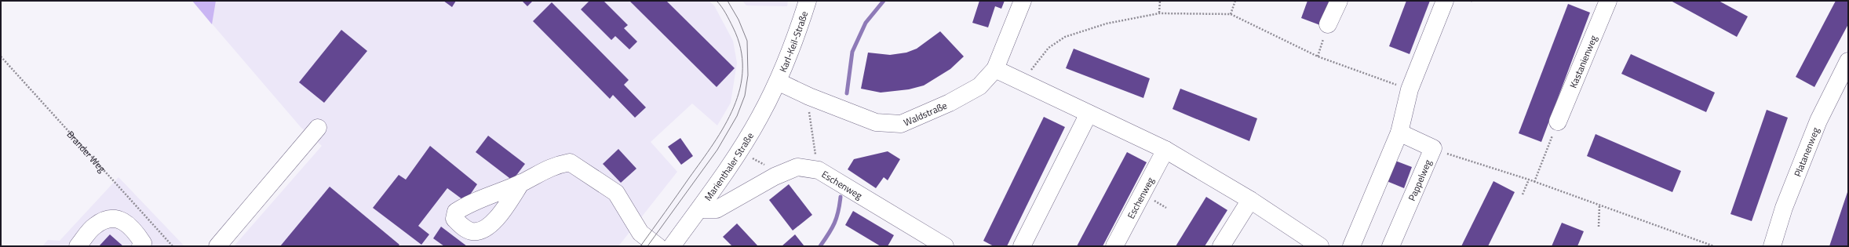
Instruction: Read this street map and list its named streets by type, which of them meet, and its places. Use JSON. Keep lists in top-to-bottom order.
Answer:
{
  "streets": {
    "street": [
      "Karl-Keil-Straße",
      "Kastanienweg",
      "Waldstraße",
      "Platanenweg",
      "Marienthaler Straße",
      "Pappelweg",
      "Eschenweg"
    ],
    "path": ["Brander Weg"]
  },
  "crossings": [
    ["Karl-Keil-Straße", "Waldstraße"],
    ["Karl-Keil-Straße", "Marienthaler Straße"],
    ["Waldstraße", "Marienthaler Straße"],
    ["Marienthaler Straße", "Eschenweg"]
  ]
}
